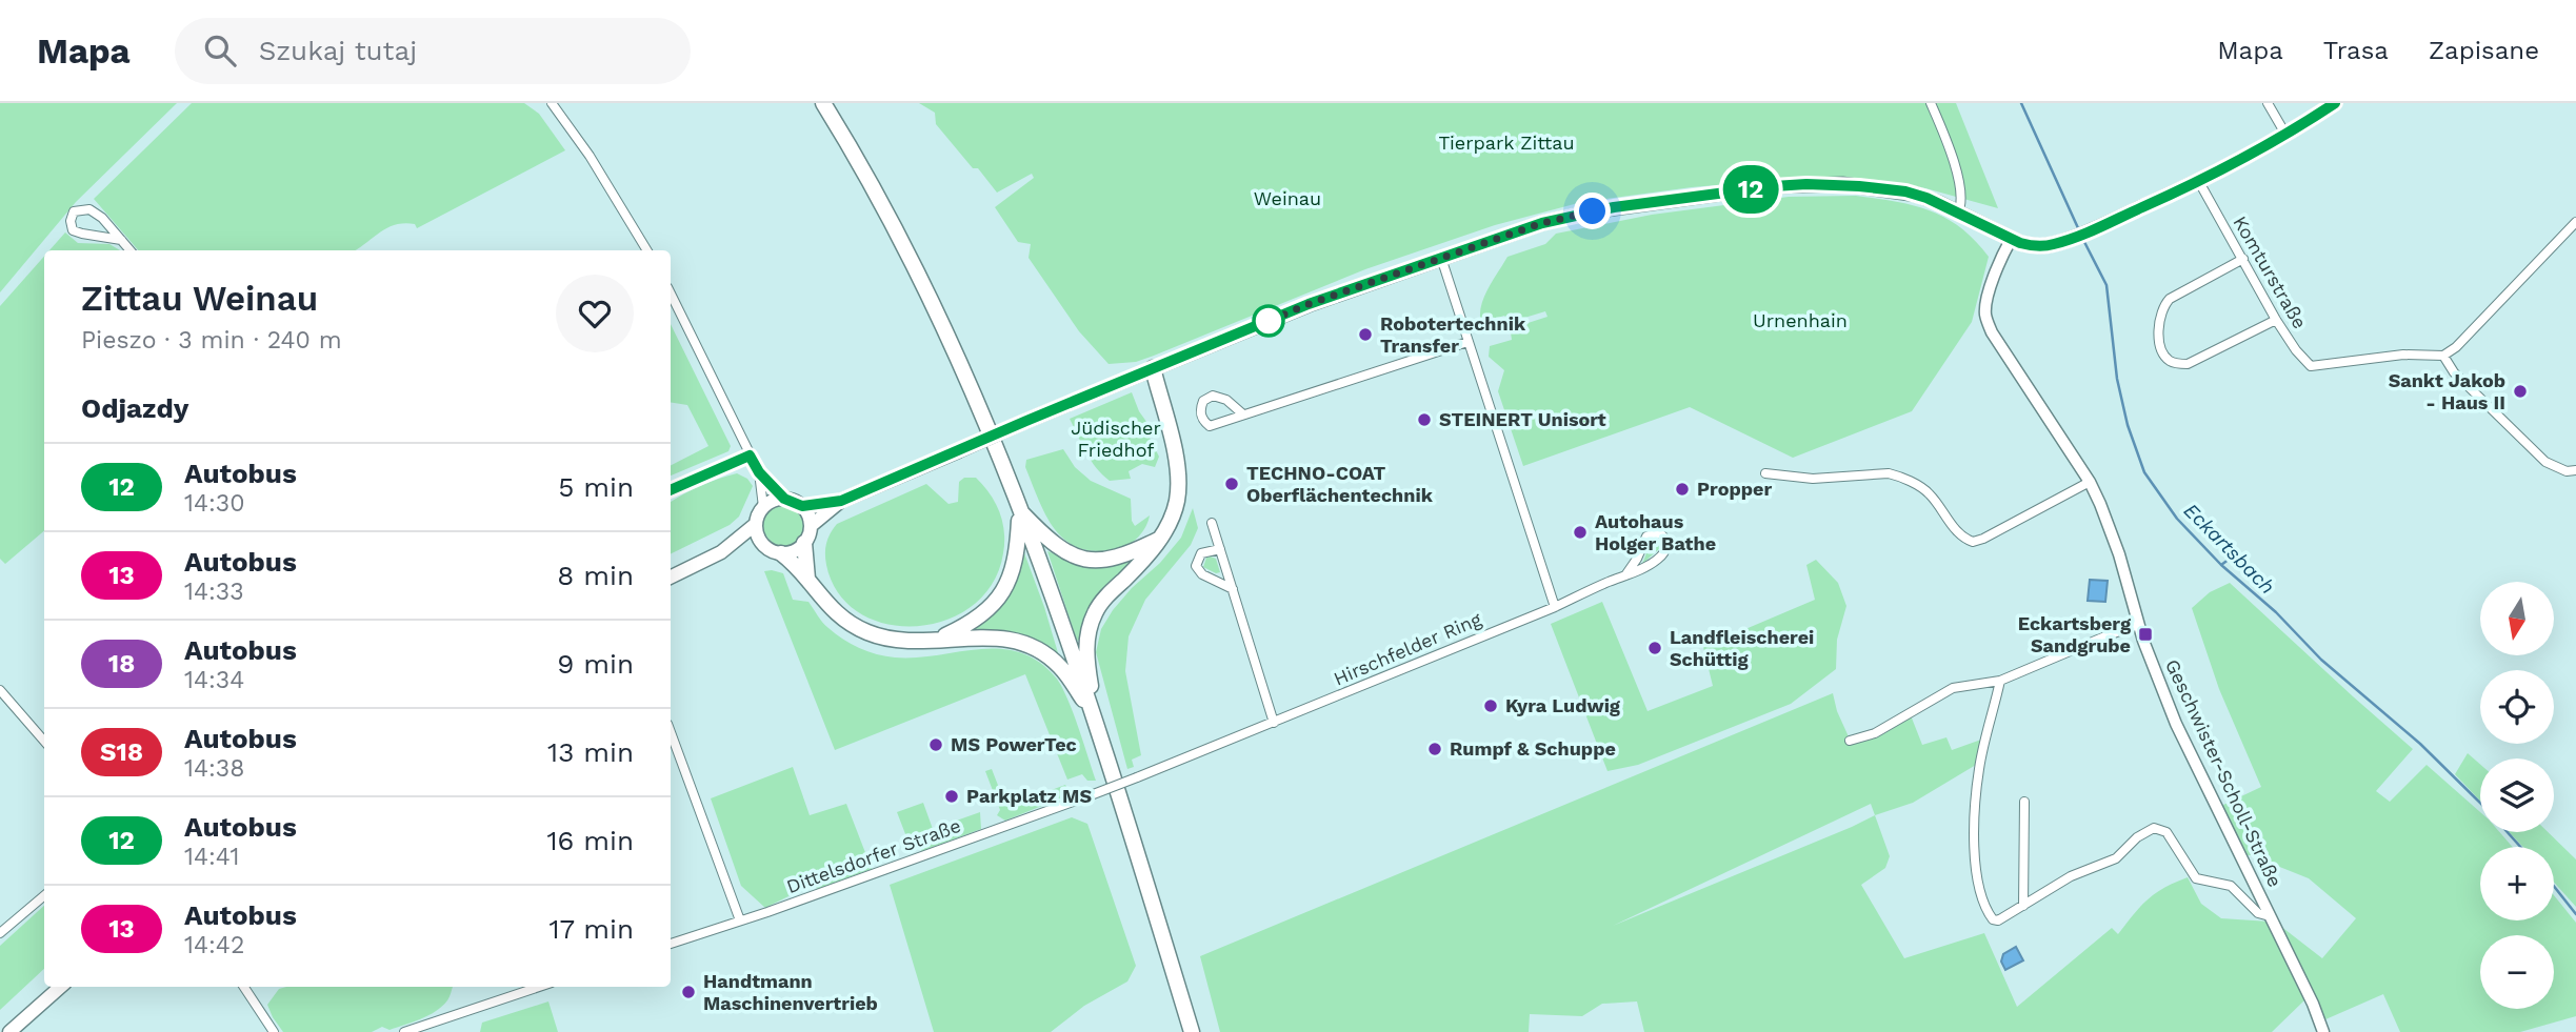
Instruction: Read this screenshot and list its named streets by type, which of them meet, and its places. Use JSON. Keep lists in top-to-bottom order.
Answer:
{
  "streets": {
    "street": [
      "Komturstraße",
      "Hirschfelder Ring",
      "Geschwister-Scholl-Straße",
      "Dittelsdorfer Straße"
    ]
  },
  "crossings": [
    ["Hirschfelder Ring", "Dittelsdorfer Straße"]
  ],
  "water": ["Eckartsbach"],
  "parks": [
    "Tierpark Zittau",
    "Weinau",
    "Urnenhain",
    "Jüdischer Friedhof"
  ],
  "places": {
    "other": [
      "Robotertechnik Transfer",
      "Sankt Jakob - Haus II",
      "STEINERT Unisort",
      "TECHNO-COAT Oberflächentechnik",
      "Propper",
      "Autohaus Holger Bathe",
      "Landfleischerei Schüttig",
      "Kyra Ludwig",
      "MS PowerTec",
      "Rumpf & Schuppe",
      "Parkplatz MS",
      "Handtmann Maschinenvertrieb"
    ],
    "transit": ["Eckartsberg Sandgrube"]
  },
  "lines": ["bus line 12"],
  "north": "bottom",
  "page": {
    "header": "Mapa",
    "search": "Szukaj tutaj",
    "nav": ["Mapa", "Trasa", "Zapisane"],
    "on_map": "12",
    "heading": [
      ["Zittau Weinau", "Pieszo · 3 min · 240 m"],
      "Odjazdy"
    ],
    "list": [
      {
        "mark": "12",
        "name": "Autobus",
        "note": "14:30",
        "value": "5 min"
      },
      {
        "mark": "13",
        "name": "Autobus",
        "note": "14:33",
        "value": "8 min"
      },
      {
        "mark": "18",
        "name": "Autobus",
        "note": "14:34",
        "value": "9 min"
      },
      {
        "mark": "S18",
        "name": "Autobus",
        "note": "14:38",
        "value": "13 min"
      },
      {
        "mark": "12",
        "name": "Autobus",
        "note": "14:41",
        "value": "16 min"
      },
      {
        "mark": "13",
        "name": "Autobus",
        "note": "14:42",
        "value": "17 min"
      }
    ],
    "map_buttons": ["+", "−"]
  }
}
